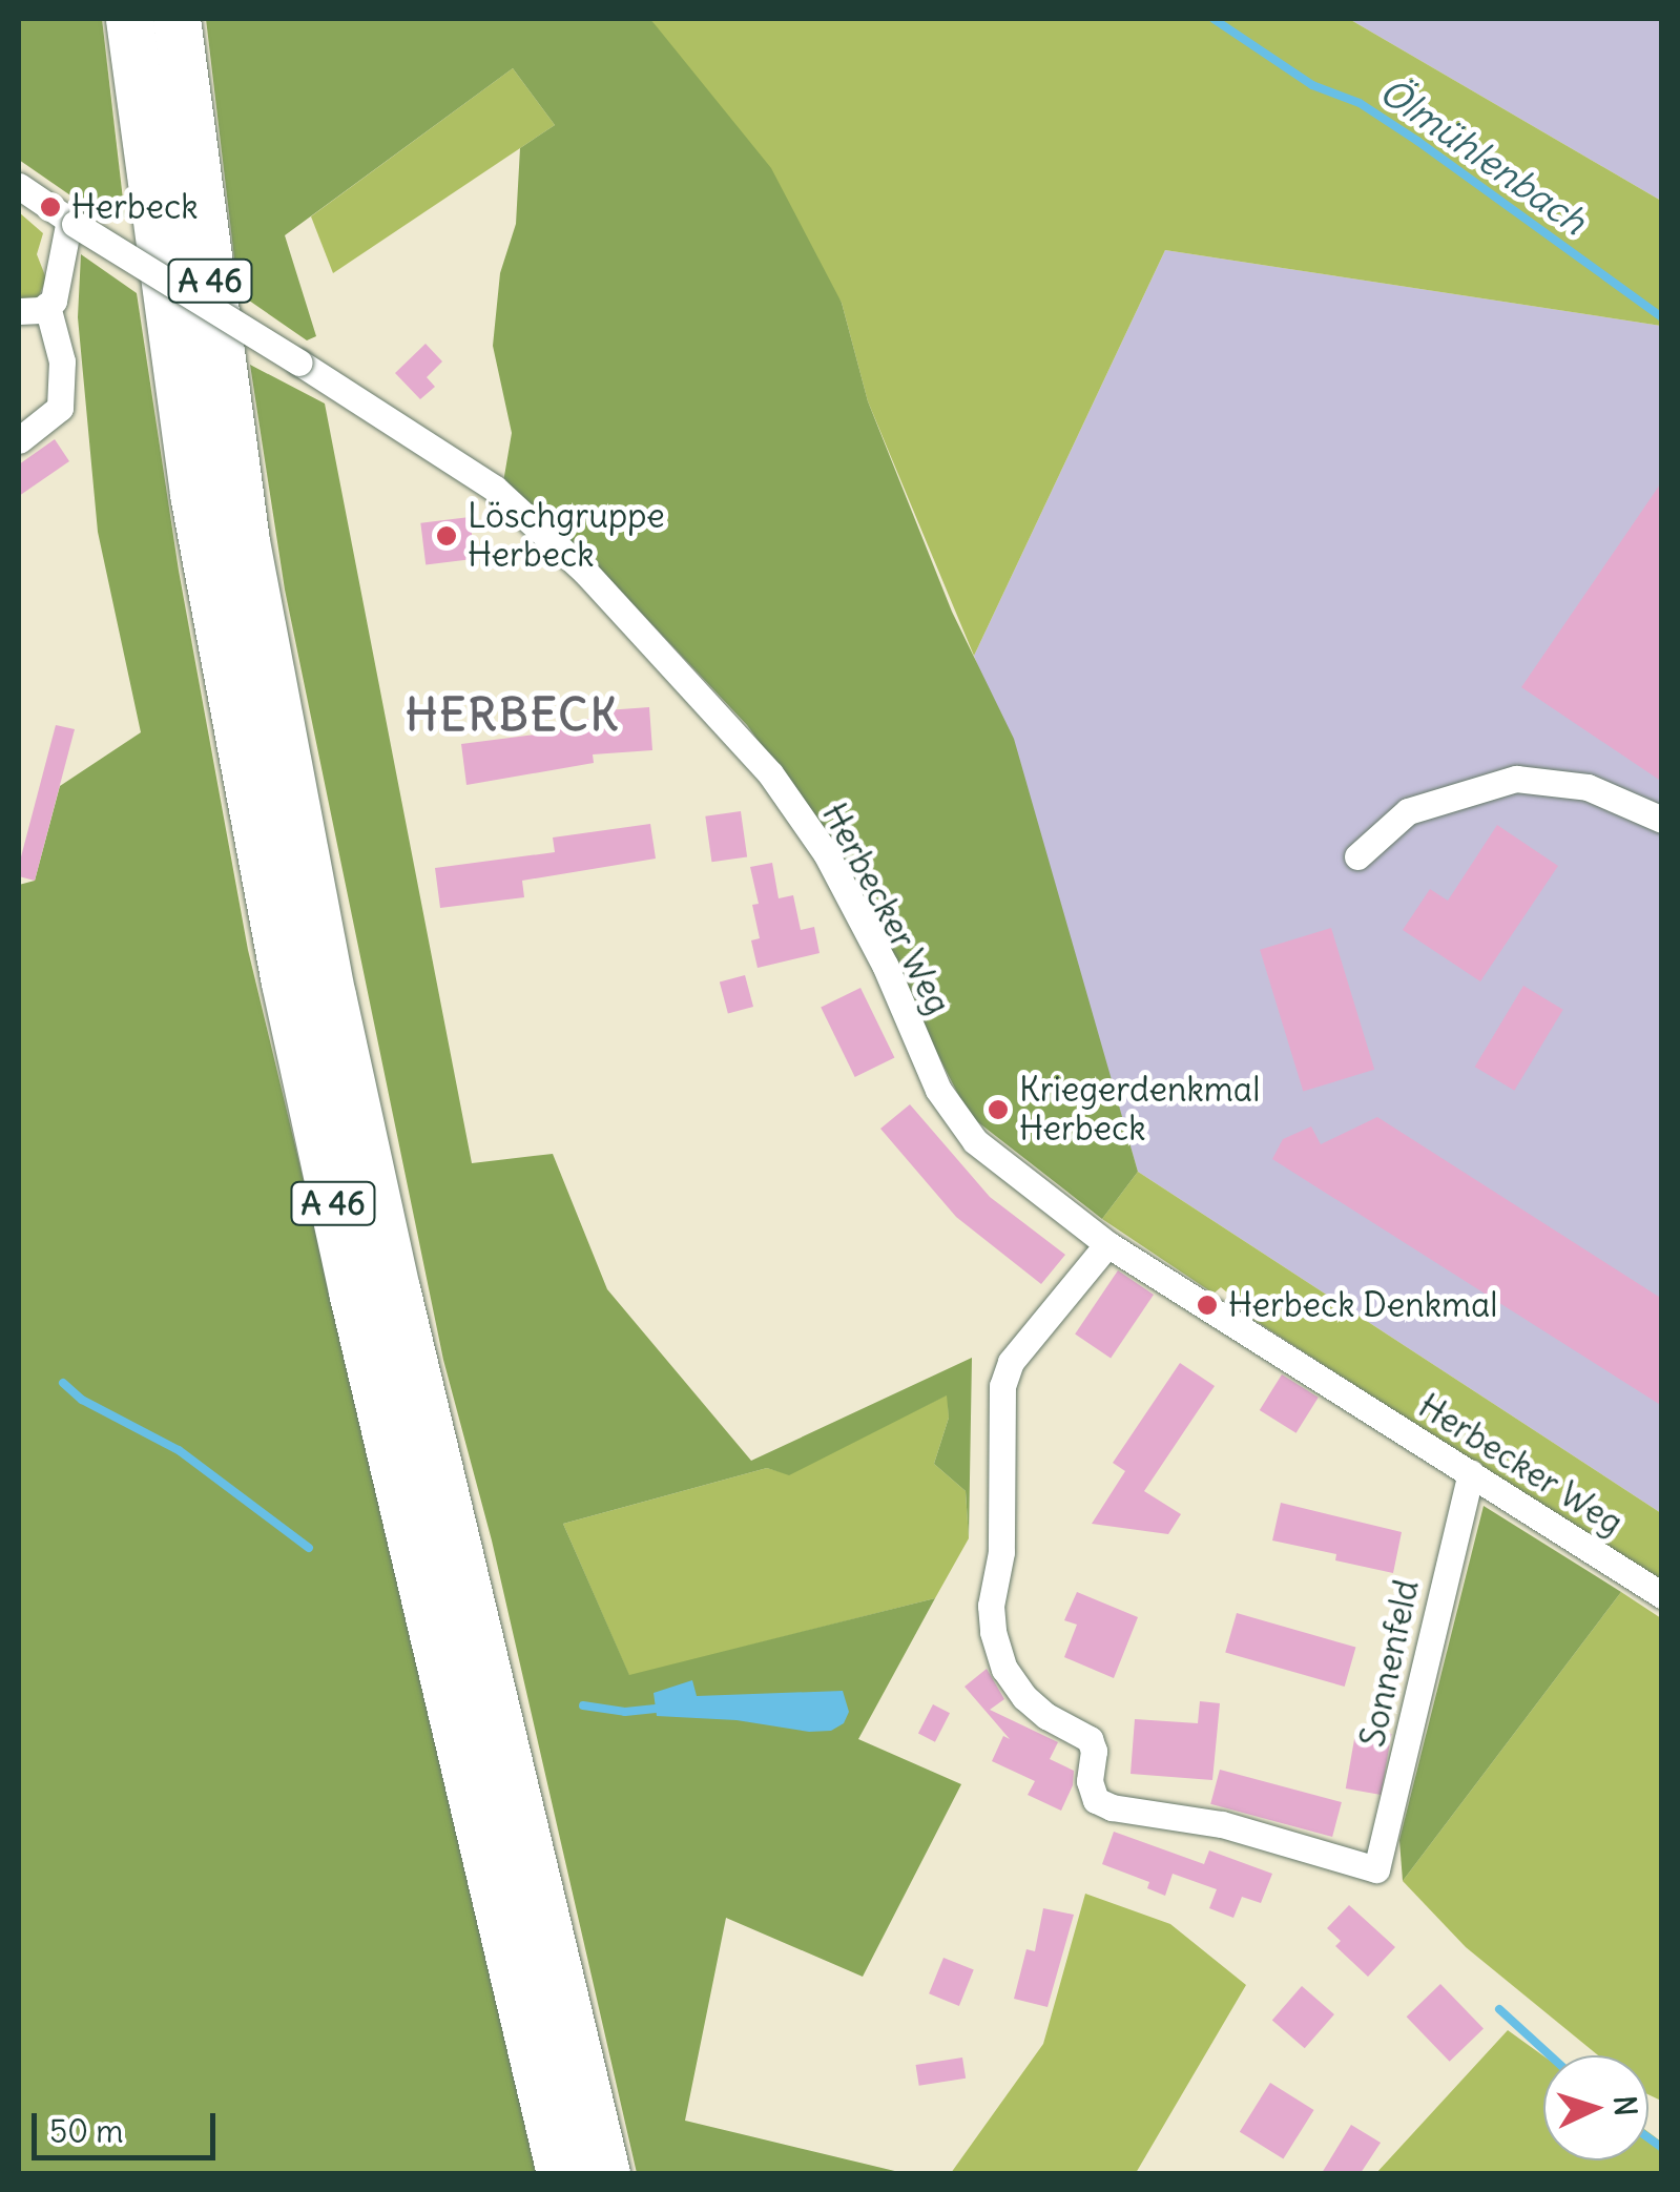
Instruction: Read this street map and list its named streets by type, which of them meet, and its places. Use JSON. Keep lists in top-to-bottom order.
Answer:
{
  "streets": {
    "highway": ["A 46"],
    "street": ["Herbecker Weg", "Sonnenfeld"]
  },
  "crossings": [
    ["Herbecker Weg", "Sonnenfeld"]
  ],
  "districts": ["HERBECK"],
  "water": ["Ölmühlenbach"],
  "places": [
    "Herbeck",
    "Löschgruppe Herbeck",
    "Kriegerdenkmal Herbeck",
    "Herbeck Denkmal"
  ],
  "scale_bar": "50 m",
  "north": "right"
}
